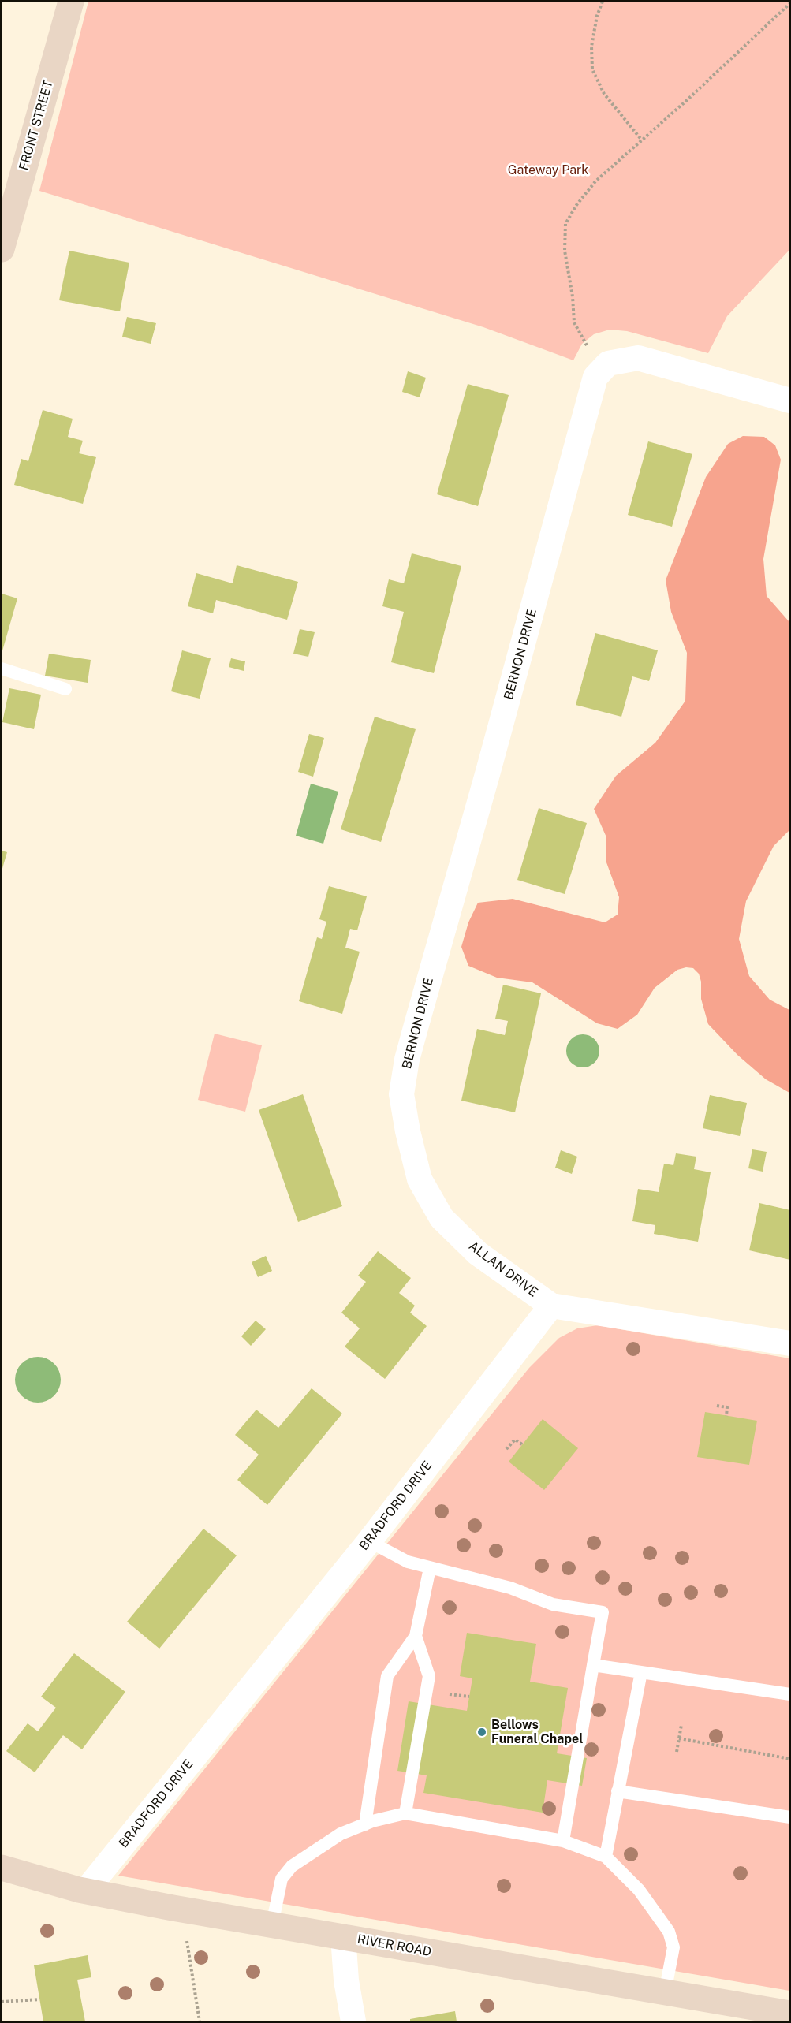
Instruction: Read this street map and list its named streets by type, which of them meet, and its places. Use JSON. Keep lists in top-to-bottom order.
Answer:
{
  "streets": {
    "main road": ["FRONT STREET", "RIVER ROAD"],
    "street": ["BERNON DRIVE", "ALLAN DRIVE", "BRADFORD DRIVE"]
  },
  "crossings": [
    ["BERNON DRIVE", "ALLAN DRIVE"],
    ["ALLAN DRIVE", "BRADFORD DRIVE"],
    ["BRADFORD DRIVE", "RIVER ROAD"]
  ],
  "parks": ["Gateway Park"],
  "places": ["Bellows Funeral Chapel"]
}
